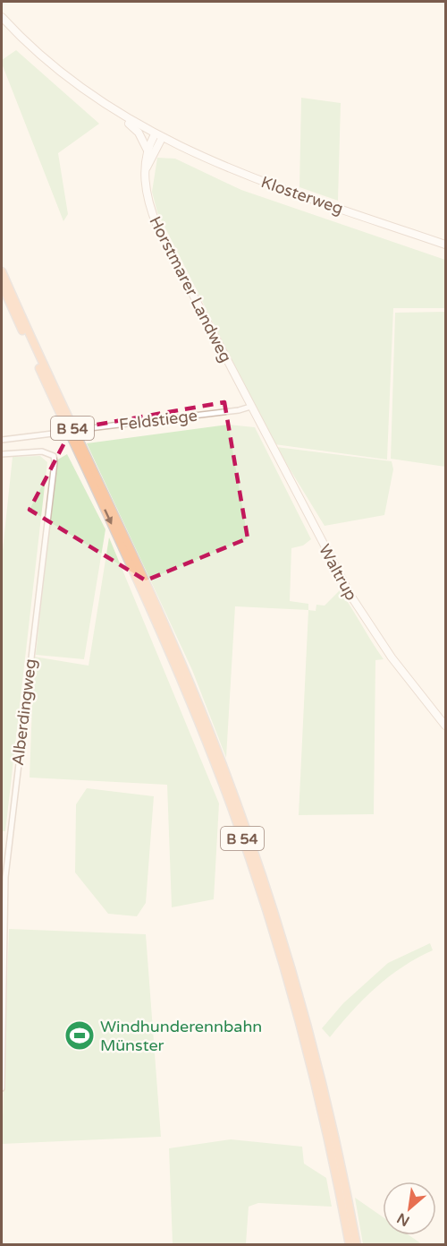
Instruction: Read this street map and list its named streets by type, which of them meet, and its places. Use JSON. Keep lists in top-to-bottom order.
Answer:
{
  "streets": {
    "highway": ["B 54"],
    "main road": ["Klosterweg", "Horstmarer Landweg", "Waltrup"],
    "street": ["Feldstiege", "Alberdingweg"]
  },
  "crossings": [
    ["Klosterweg", "Horstmarer Landweg"],
    ["Horstmarer Landweg", "Feldstiege"],
    ["Horstmarer Landweg", "Waltrup"],
    ["Feldstiege", "Waltrup"]
  ],
  "places": {
    "sports": ["Windhunderennbahn Münster"]
  },
  "north": "bottom left"
}
